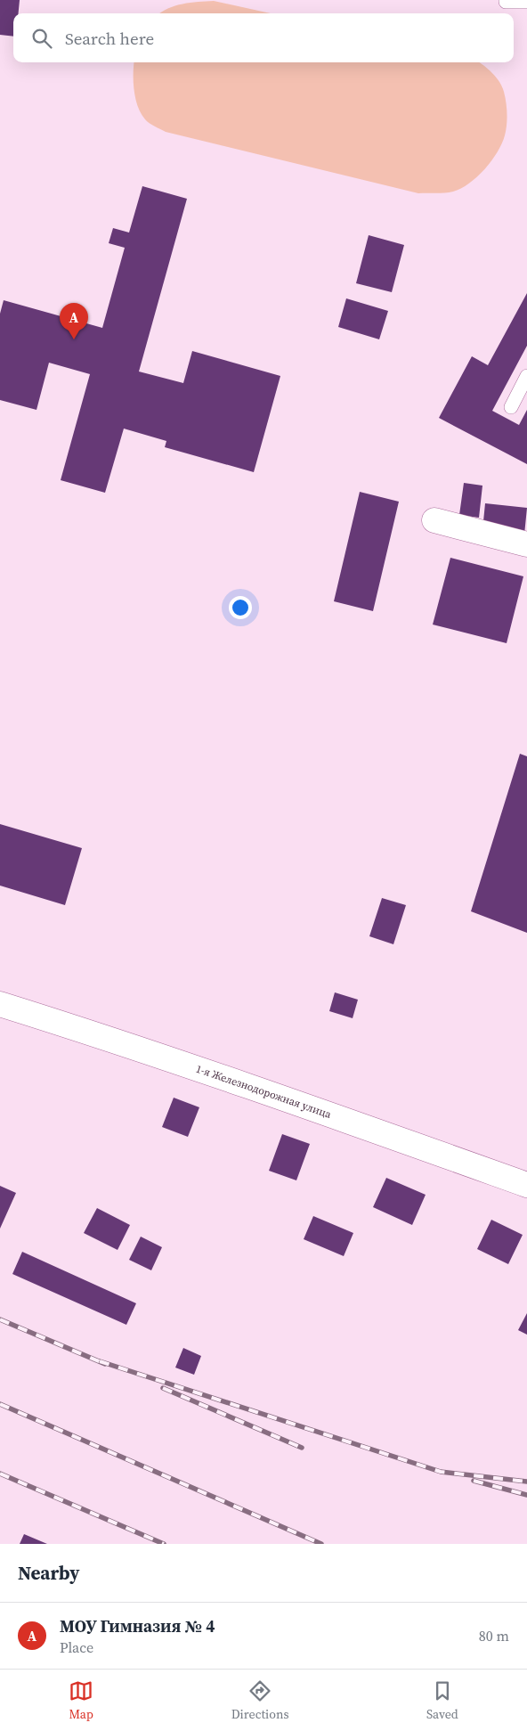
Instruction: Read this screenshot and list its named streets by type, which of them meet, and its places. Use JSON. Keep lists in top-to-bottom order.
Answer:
{
  "streets": {
    "main road": ["1-я Железнодорожная улица"]
  },
  "page": {
    "search": "Search here",
    "pins": "A",
    "heading": "Nearby",
    "list": [
      {
        "mark": "A",
        "name": "МОУ Гимназия № 4",
        "note": "Place",
        "value": "80 m"
      }
    ],
    "nav": ["Map", "Directions", "Saved"]
  }
}
